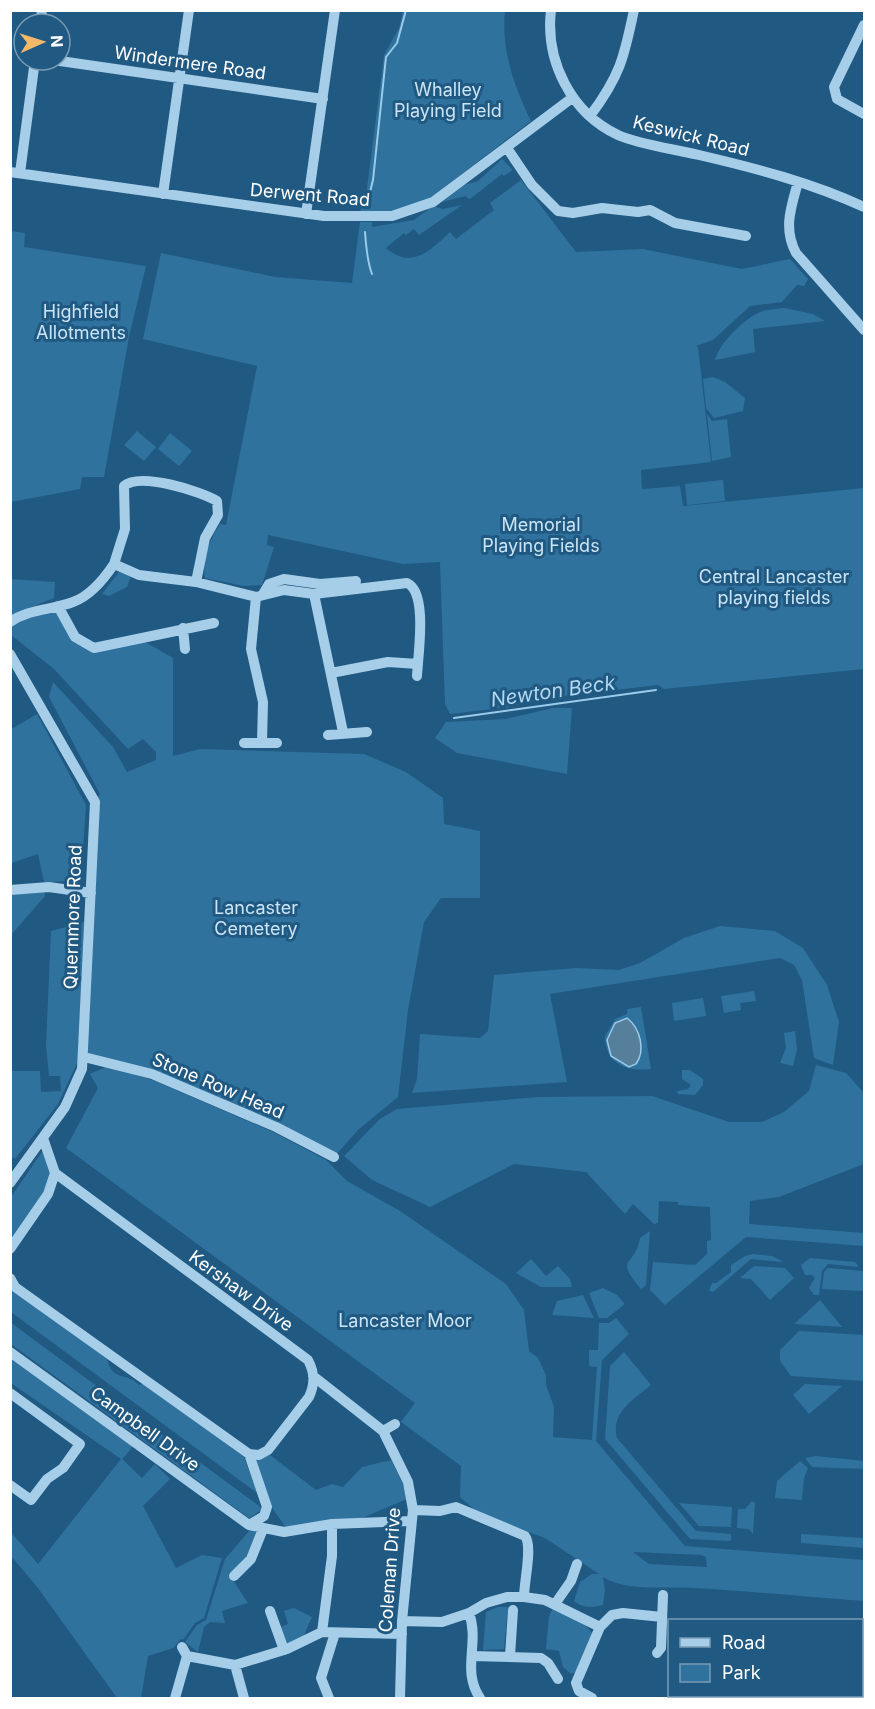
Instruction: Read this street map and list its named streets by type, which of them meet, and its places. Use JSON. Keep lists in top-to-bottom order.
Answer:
{
  "streets": {
    "street": [
      "Windermere Road",
      "Keswick Road",
      "Derwent Road",
      "Quernmore Road",
      "Stone Row Head",
      "Kershaw Drive",
      "Campbell Drive",
      "Coleman Drive"
    ]
  },
  "crossings": [
    ["Keswick Road", "Derwent Road"],
    ["Quernmore Road", "Stone Row Head"],
    ["Kershaw Drive", "Coleman Drive"],
    ["Campbell Drive", "Coleman Drive"]
  ],
  "water": ["Newton Beck"],
  "parks": [
    "Whalley Playing Field",
    "Highfield Allotments",
    "Memorial Playing Fields",
    "Central Lancaster playing fields",
    "Lancaster Cemetery",
    "Lancaster Moor"
  ],
  "legend": ["Road", "Park"],
  "north": "right"
}
